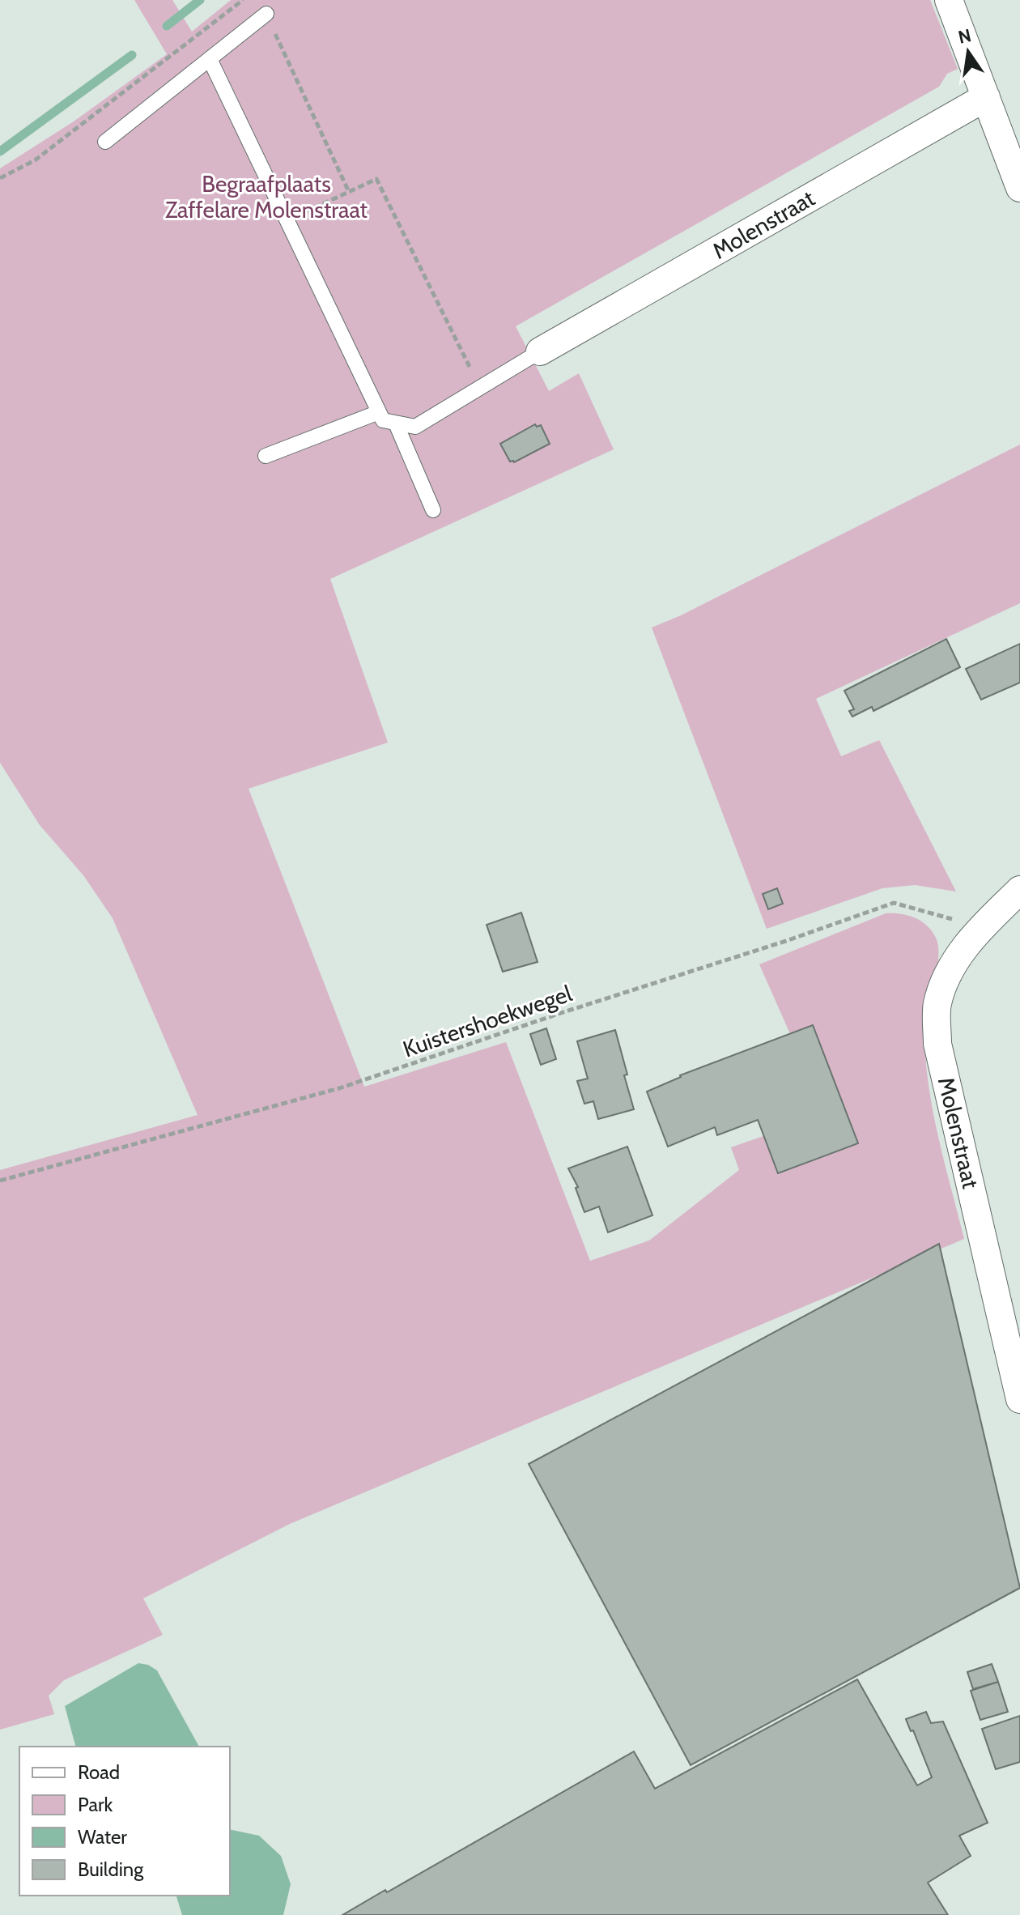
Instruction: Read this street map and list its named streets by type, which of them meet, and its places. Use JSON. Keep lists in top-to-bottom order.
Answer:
{
  "streets": {
    "street": ["Molenstraat"],
    "path": ["Kuistershoekwegel"]
  },
  "crossings": [
    ["Molenstraat", "Kuistershoekwegel"]
  ],
  "parks": ["Begraafplaats Zaffelare Molenstraat"],
  "legend": [
    "Road",
    "Park",
    "Water",
    "Building"
  ],
  "north": "top"
}
